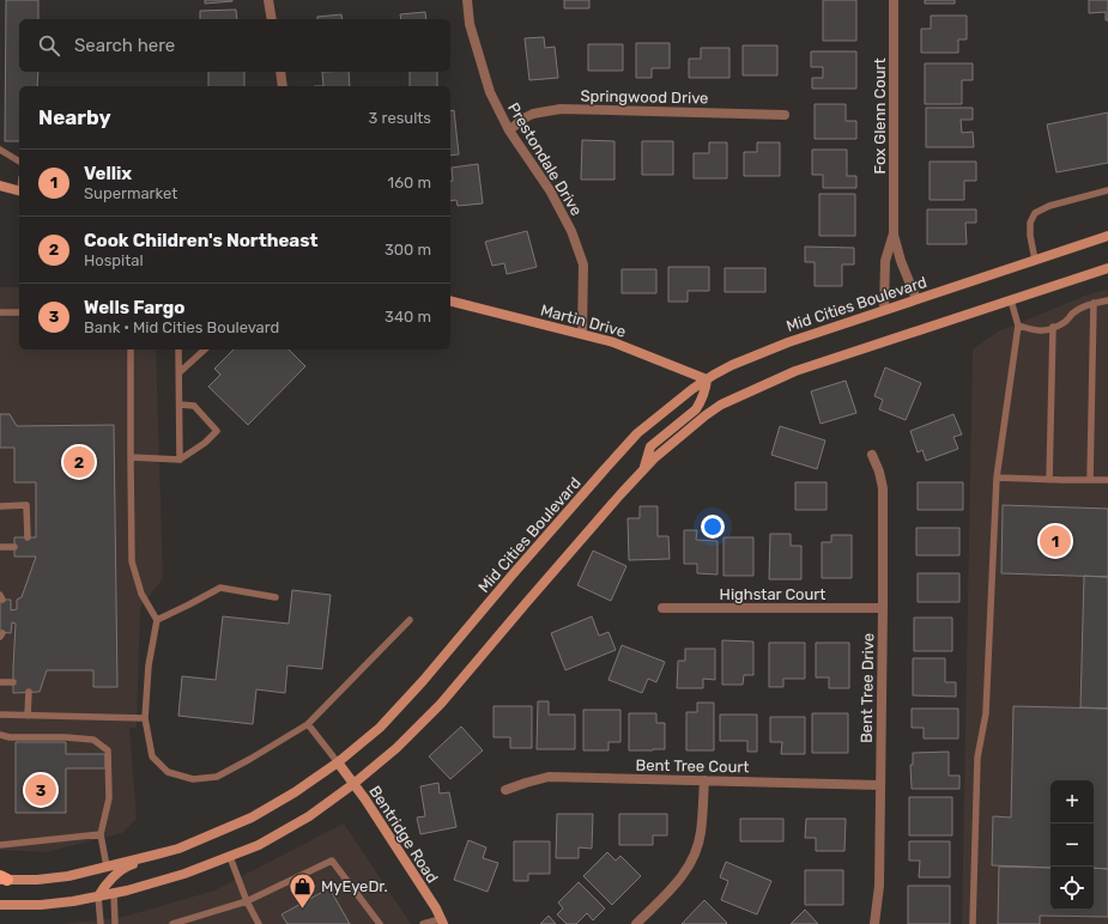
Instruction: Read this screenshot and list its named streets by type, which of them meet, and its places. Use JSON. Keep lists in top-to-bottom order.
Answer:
{
  "streets": {
    "main road": ["Mid Cities Boulevard", "Martin Drive", "Bentridge Road"],
    "street": [
      "Springwood Drive",
      "Fox Glenn Court",
      "Prestondale Drive",
      "Highstar Court",
      "Bent Tree Drive",
      "Bent Tree Court"
    ]
  },
  "crossings": [
    ["Springwood Drive", "Prestondale Drive"],
    ["Fox Glenn Court", "Mid Cities Boulevard"],
    ["Prestondale Drive", "Martin Drive"],
    ["Mid Cities Boulevard", "Martin Drive"],
    ["Mid Cities Boulevard", "Bentridge Road"],
    ["Highstar Court", "Bent Tree Drive"],
    ["Bent Tree Drive", "Bent Tree Court"]
  ],
  "places": {
    "shop": ["MyEyeDr."]
  },
  "page": {
    "search": "Search here",
    "heading": ["Nearby", "3 results"],
    "list": [
      {
        "mark": "1",
        "name": "Vellix",
        "note": "Supermarket",
        "value": "160 m"
      },
      {
        "mark": "2",
        "name": "Cook Children's Northeast",
        "note": "Hospital",
        "value": "300 m"
      },
      {
        "mark": "3",
        "name": "Wells Fargo",
        "note": "Bank · Mid Cities Boulevard",
        "value": "340 m"
      }
    ],
    "pins": ["2", "1", "3"],
    "map_buttons": ["+", "−"]
  }
}
